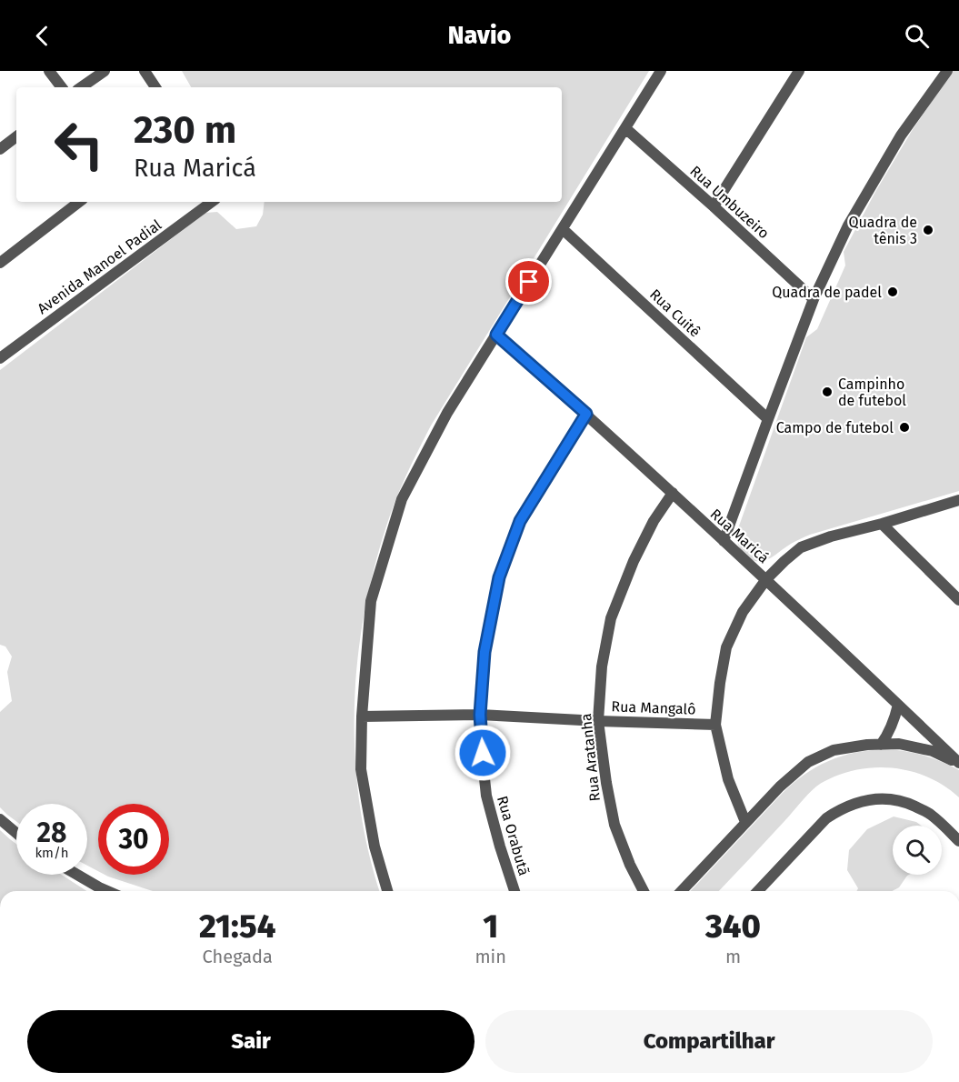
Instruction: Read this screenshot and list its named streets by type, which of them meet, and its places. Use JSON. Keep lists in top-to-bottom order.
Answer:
{
  "streets": {
    "street": [
      "Rua Umbuzeiro",
      "Avenida Manoel Padial",
      "Rua Cuitê",
      "Rua Maricá",
      "Rua Mangalô",
      "Rua Aratanha",
      "Rua Orabutã"
    ]
  },
  "crossings": [
    ["Rua Maricá", "Rua Aratanha"],
    ["Rua Maricá", "Rua Orabutã"],
    ["Rua Mangalô", "Rua Aratanha"],
    ["Rua Mangalô", "Rua Orabutã"]
  ],
  "places": [
    "Quadra de tênis 3",
    "Quadra de padel",
    "Campinho de futebol",
    "Campo de futebol"
  ],
  "page": {
    "header": "Navio",
    "turn": ["230 m", "Rua Maricá"],
    "speed": "28 km/h",
    "limit": "30",
    "eta": [
      "21:54",
      "Chegada",
      "1",
      "min",
      "340",
      "m"
    ],
    "buttons": ["Sair", "Compartilhar"]
  }
}
